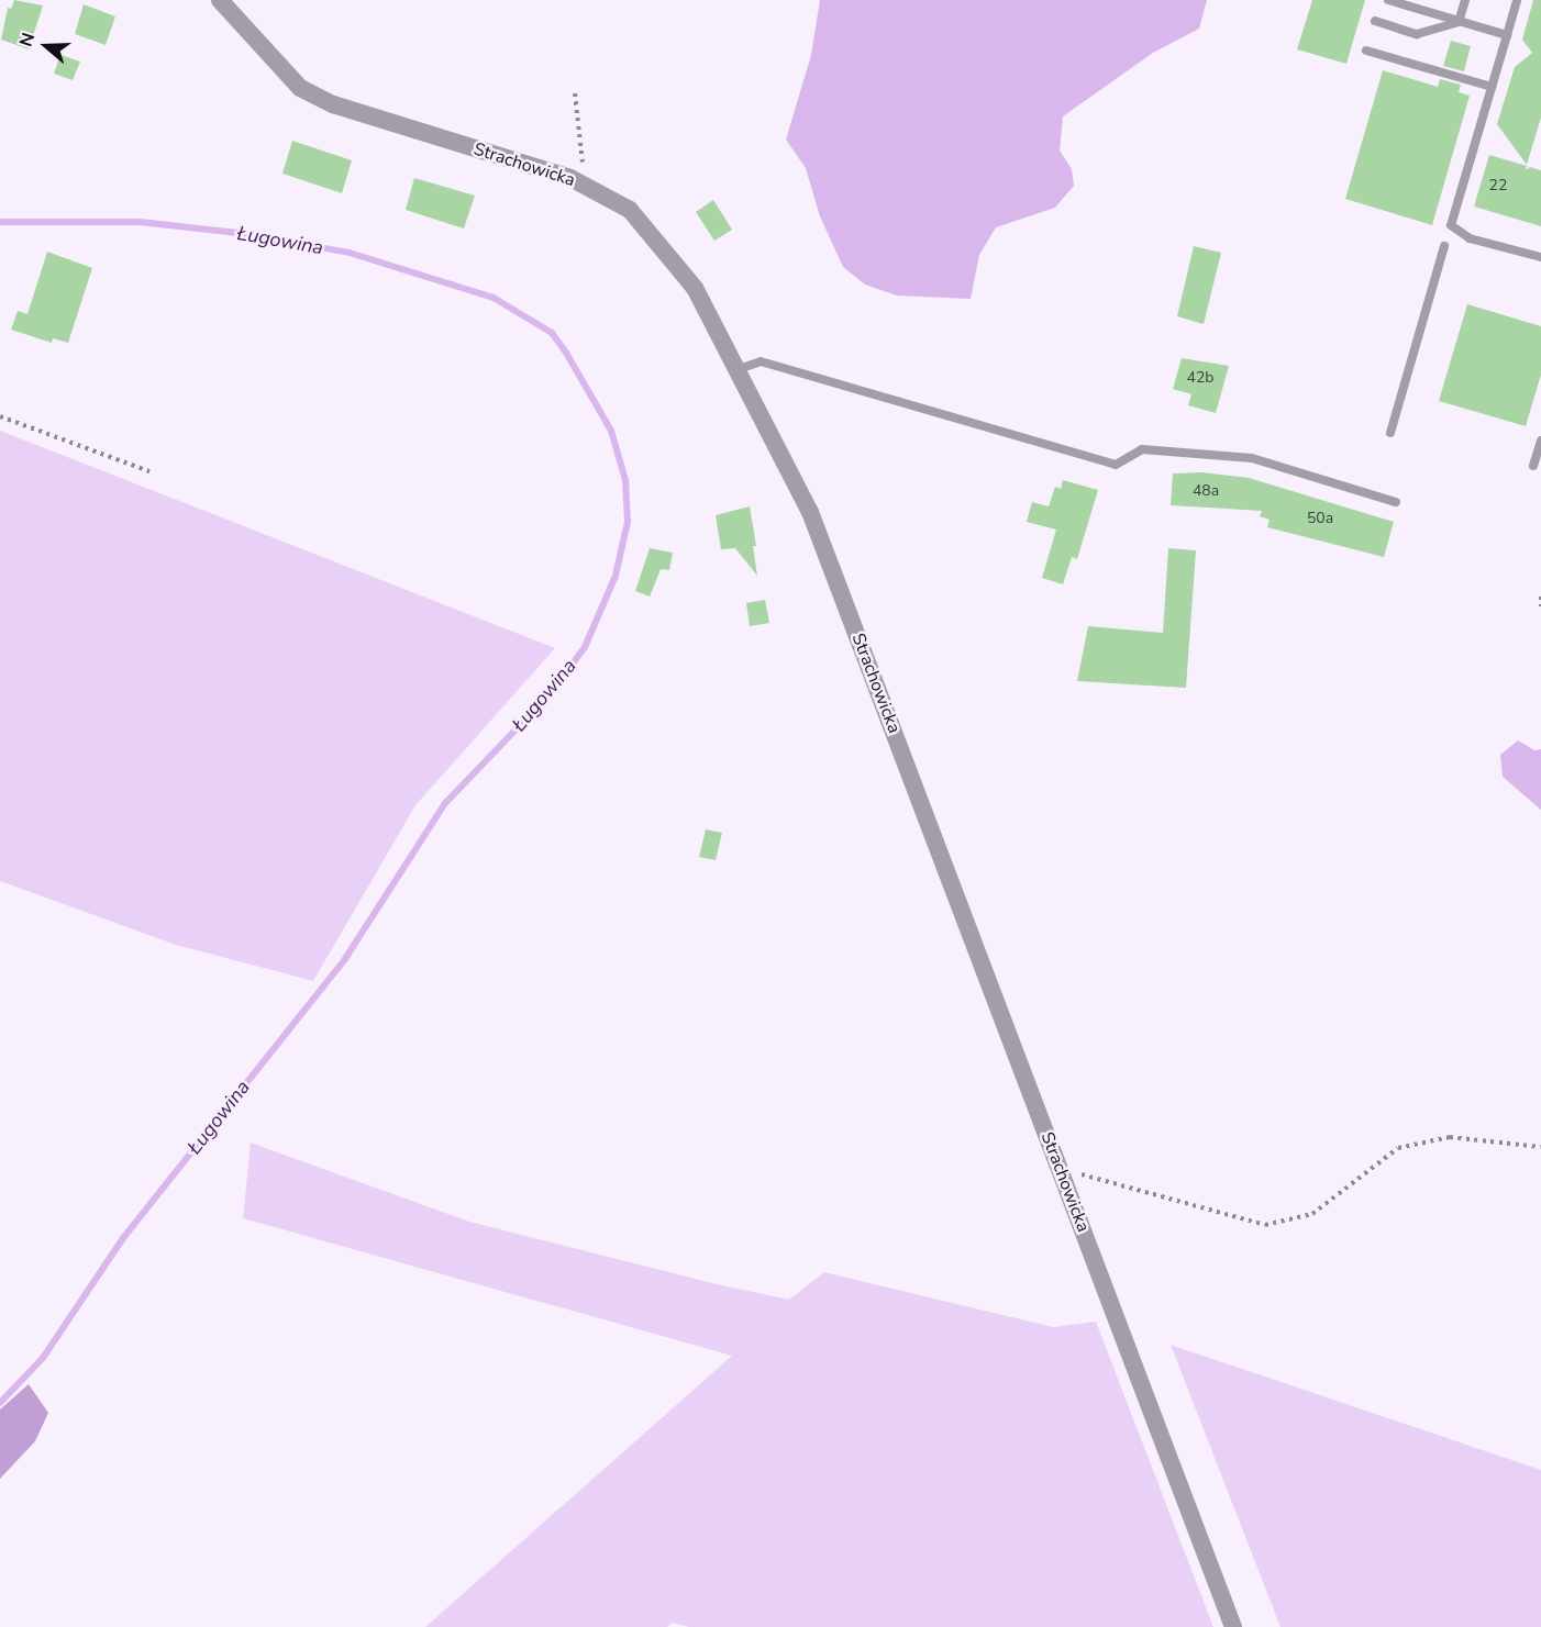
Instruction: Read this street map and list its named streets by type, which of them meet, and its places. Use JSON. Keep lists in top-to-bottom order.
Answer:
{
  "streets": {
    "street": ["Strachowicka"]
  },
  "water": ["Ługowina"],
  "house_numbers": [
    "22",
    "42b",
    "48a",
    "50a"
  ],
  "north": "left"
}
